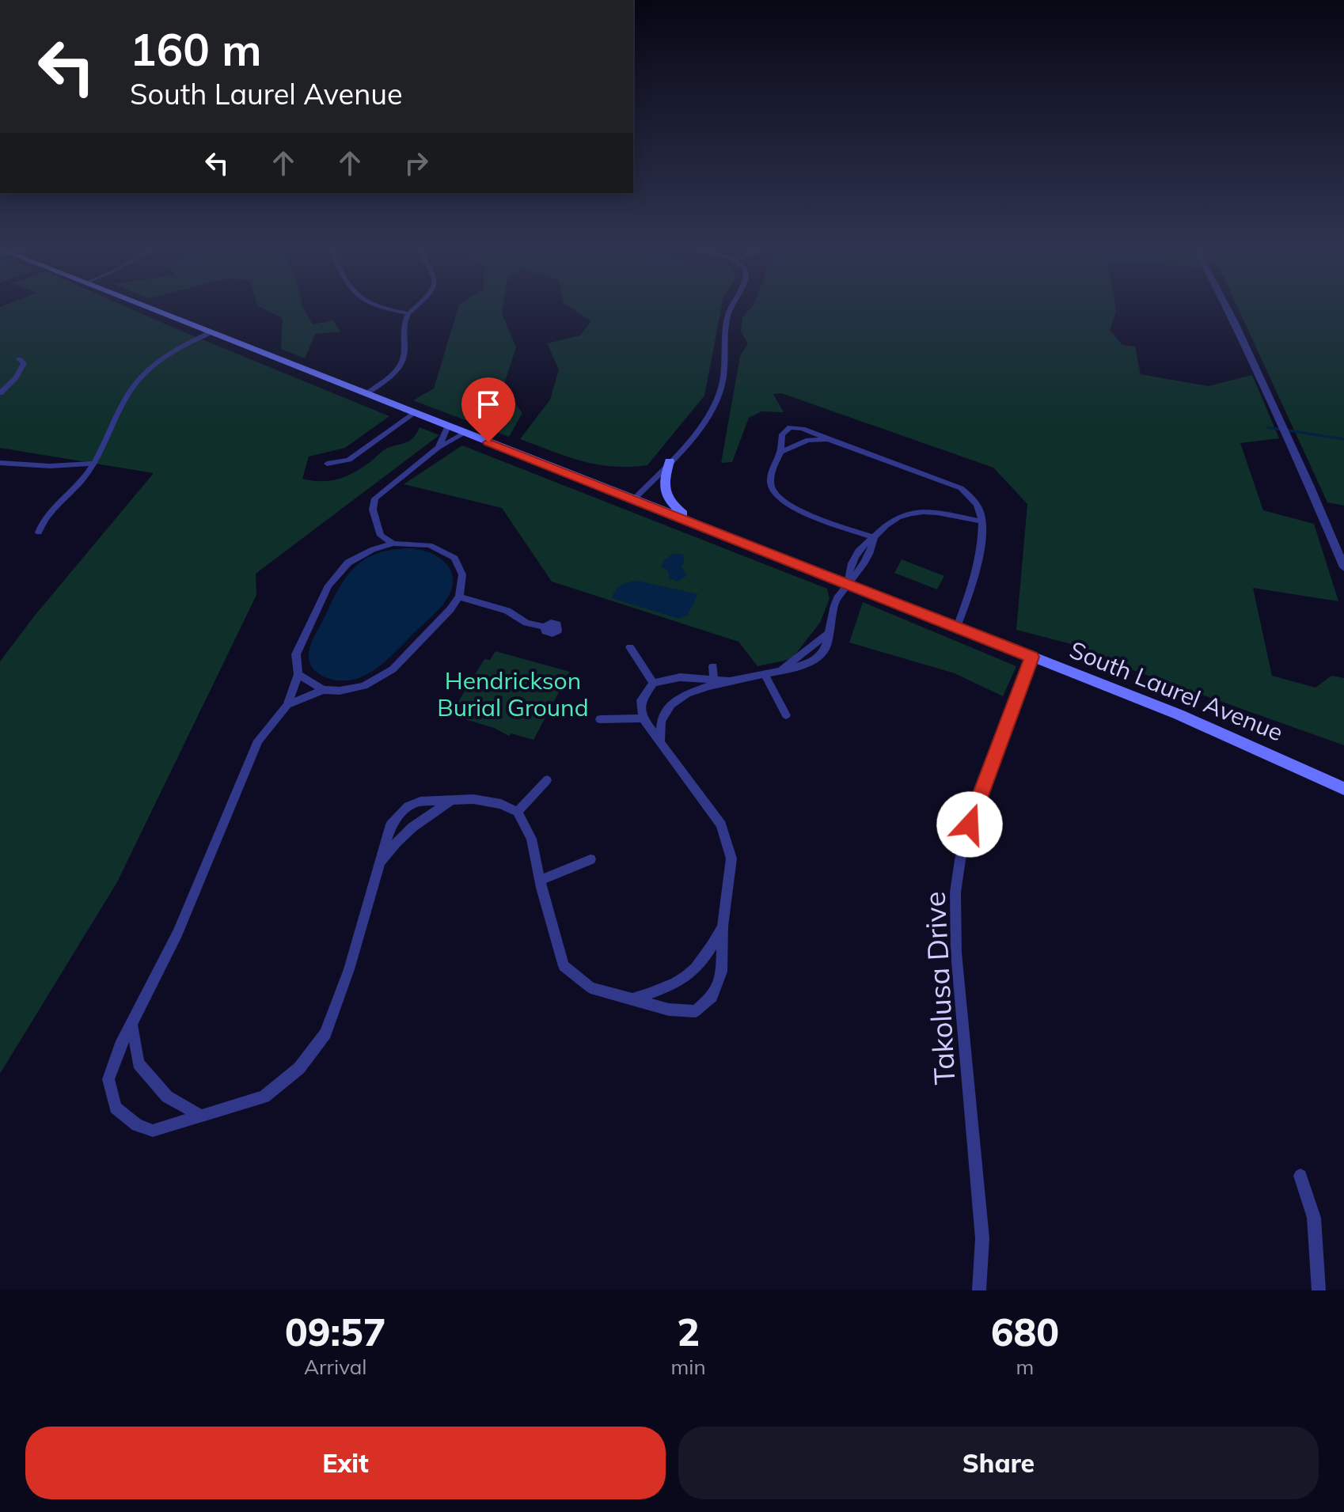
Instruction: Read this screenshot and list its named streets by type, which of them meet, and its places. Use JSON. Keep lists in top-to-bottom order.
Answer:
{
  "streets": {
    "main road": ["South Laurel Avenue"],
    "street": ["Takolusa Drive"]
  },
  "crossings": [
    ["South Laurel Avenue", "Takolusa Drive"]
  ],
  "parks": ["Hendrickson Burial Ground"],
  "page": {
    "turn": ["160 m", "South Laurel Avenue"],
    "eta": [
      "09:57",
      "Arrival",
      "2",
      "min",
      "680",
      "m"
    ],
    "buttons": ["Exit", "Share"]
  }
}
